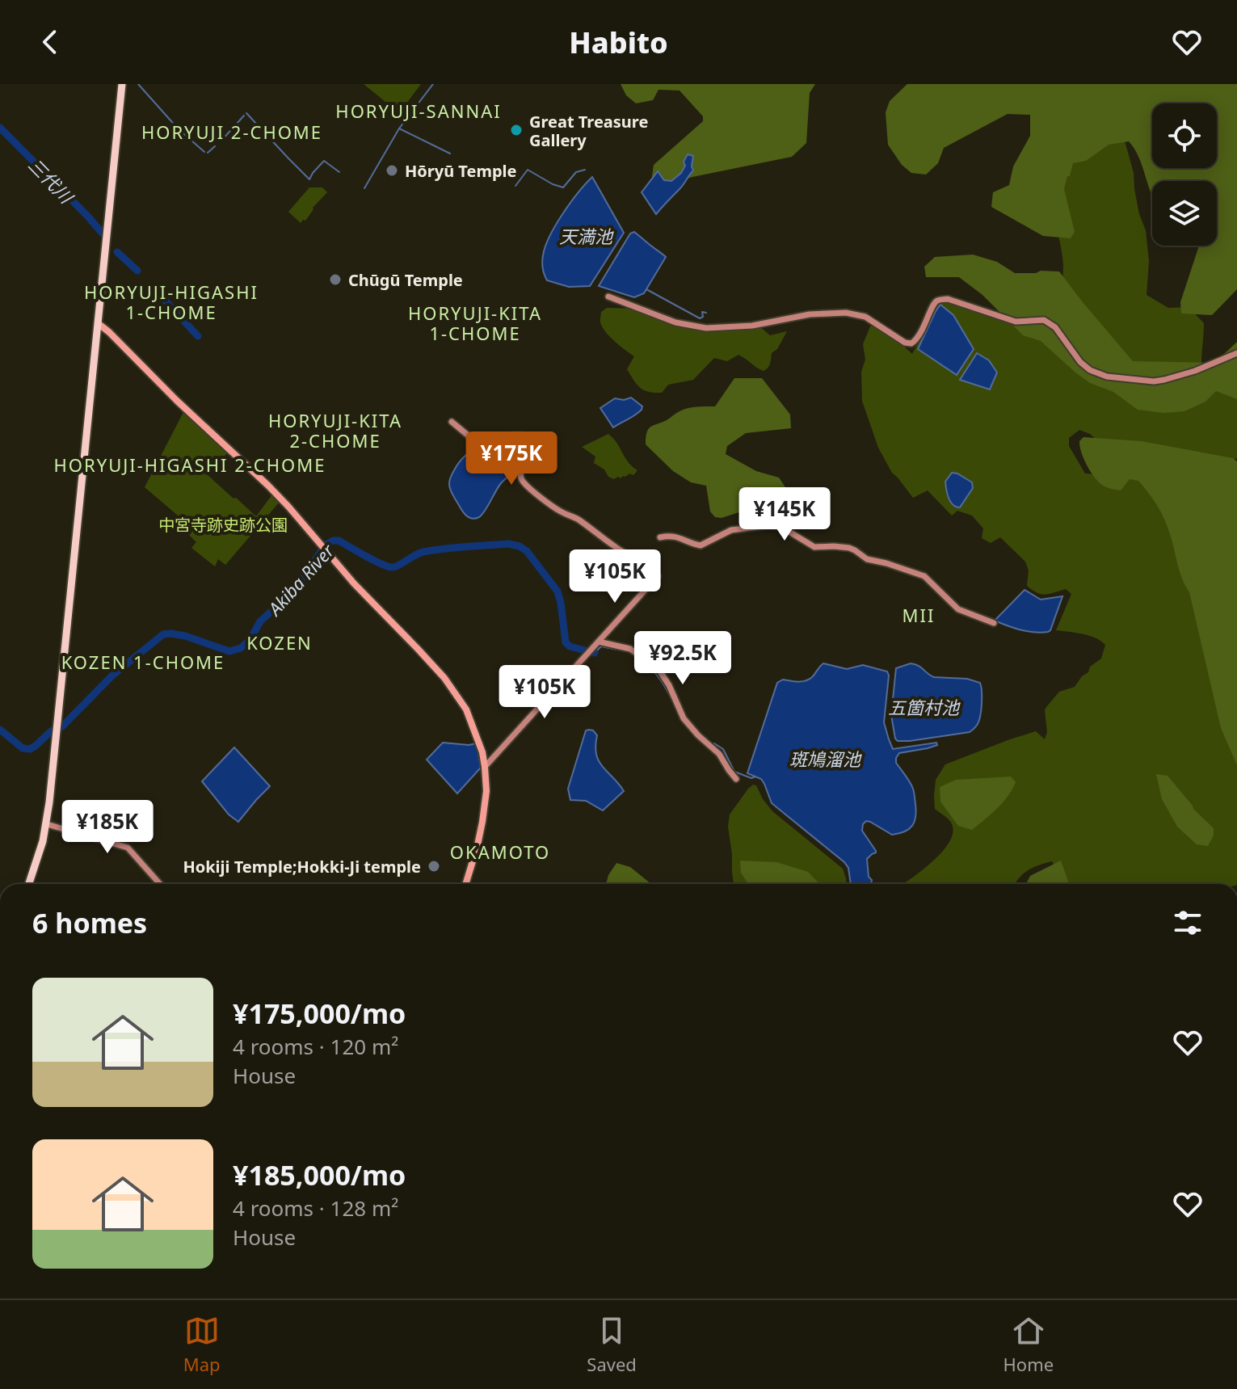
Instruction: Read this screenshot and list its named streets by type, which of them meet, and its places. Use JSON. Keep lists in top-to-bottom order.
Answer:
{
  "districts": [
    "HORYUJI-SANNAI",
    "HORYUJI 2-CHOME",
    "HORYUJI-HIGASHI 1-CHOME",
    "HORYUJI-KITA 1-CHOME",
    "HORYUJI-KITA 2-CHOME",
    "HORYUJI-HIGASHI 2-CHOME",
    "MII",
    "KOZEN",
    "KOZEN 1-CHOME",
    "OKAMOTO"
  ],
  "water": [
    "三代川",
    "天満池",
    "Akiba River",
    "五箇村池",
    "斑鳩溜池"
  ],
  "parks": ["中宮寺跡史跡公園"],
  "places": [
    "Great Treasure Gallery",
    "Hōryū Temple",
    "Chūgū Temple",
    "Hokiji Temple;Hokki-Ji temple"
  ],
  "page": {
    "header": "Habito",
    "price": [
      "¥175K",
      "¥145K",
      "¥105K",
      "¥92.5K",
      "¥105K",
      "¥185K"
    ],
    "heading": "6 homes",
    "list": [
      {
        "name": "¥175,000/mo",
        "note": "4 rooms · 120 m² · House"
      },
      {
        "name": "¥185,000/mo",
        "note": "4 rooms · 128 m² · House"
      }
    ],
    "tabs": ["Map", "Saved", "Home"]
  }
}
